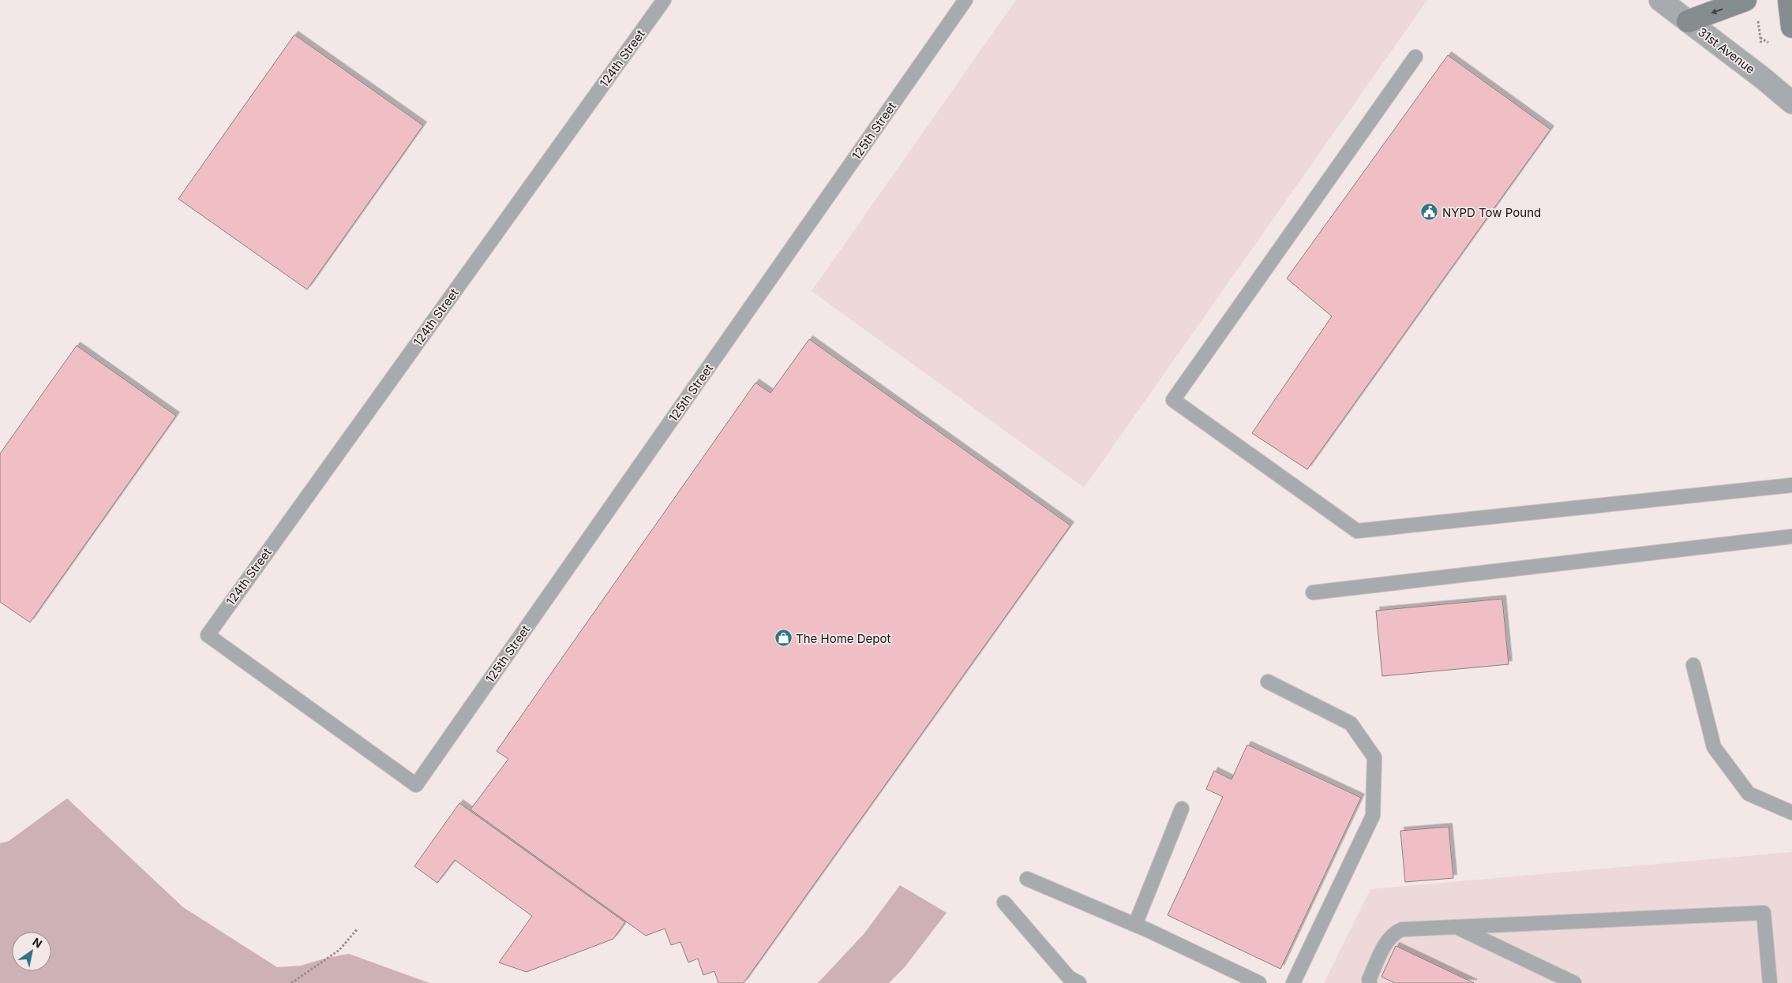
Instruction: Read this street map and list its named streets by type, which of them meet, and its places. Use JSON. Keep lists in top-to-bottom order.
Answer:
{
  "streets": {
    "street": ["31st Avenue"],
    "lane": ["124th Street", "125th Street"]
  },
  "crossings": [
    ["124th Street", "125th Street"]
  ],
  "places": {
    "public building": ["NYPD Tow Pound"],
    "shop": ["The Home Depot"]
  },
  "north": "top right"
}
